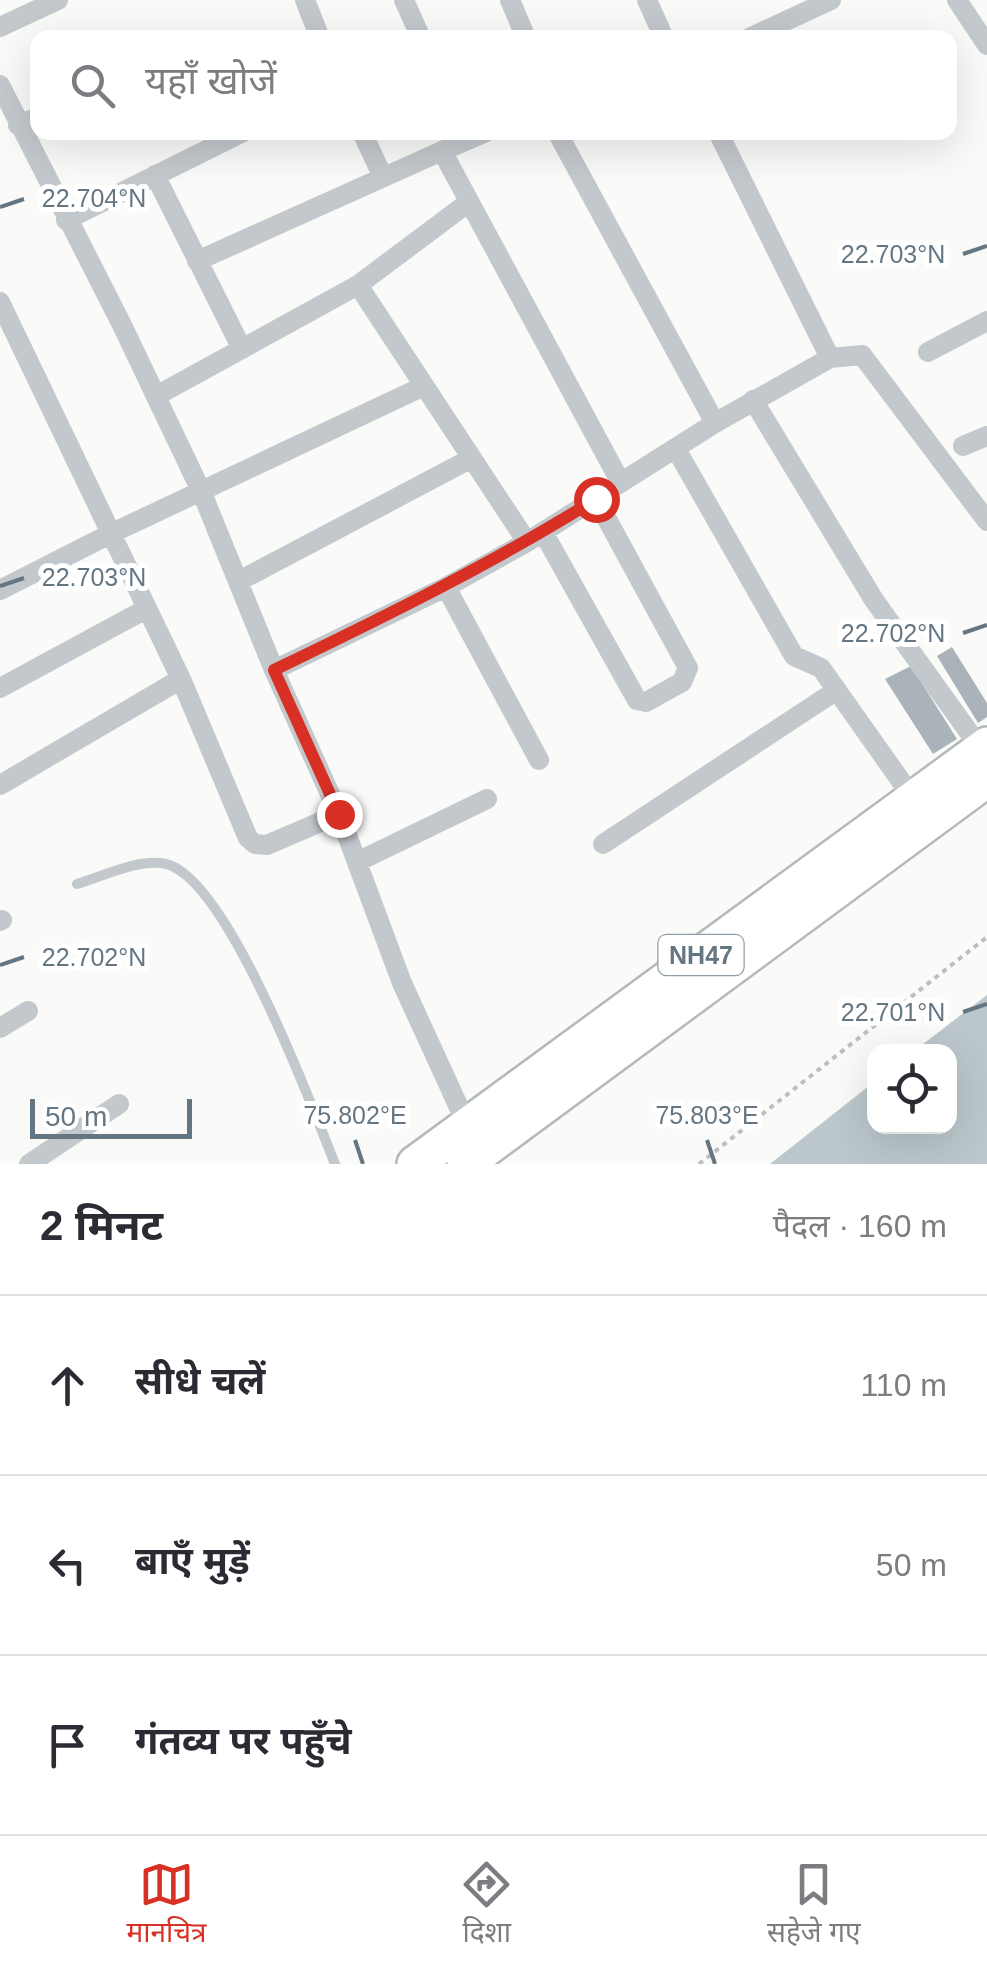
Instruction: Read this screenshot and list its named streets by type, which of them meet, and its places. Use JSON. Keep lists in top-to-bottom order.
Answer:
{
  "streets": {
    "highway": ["NH47"]
  },
  "scale_bar": "50 m",
  "page": {
    "search": "यहाँ खोजें",
    "scale": "50 m",
    "heading": ["2 मिनट", "पैदल · 160 m"],
    "list": [
      ["सीधे चलें", "110 m"],
      ["बाएँ मुड़ें", "50 m"],
      "गंतव्य पर पहुँचे"
    ],
    "nav": ["मानचित्र", "दिशा", "सहेजे गए"]
  },
  "coordinates": [
    "22.704°N",
    "22.703°N",
    "22.702°N",
    "22.701°N",
    "75.802°E",
    "75.803°E"
  ]
}
